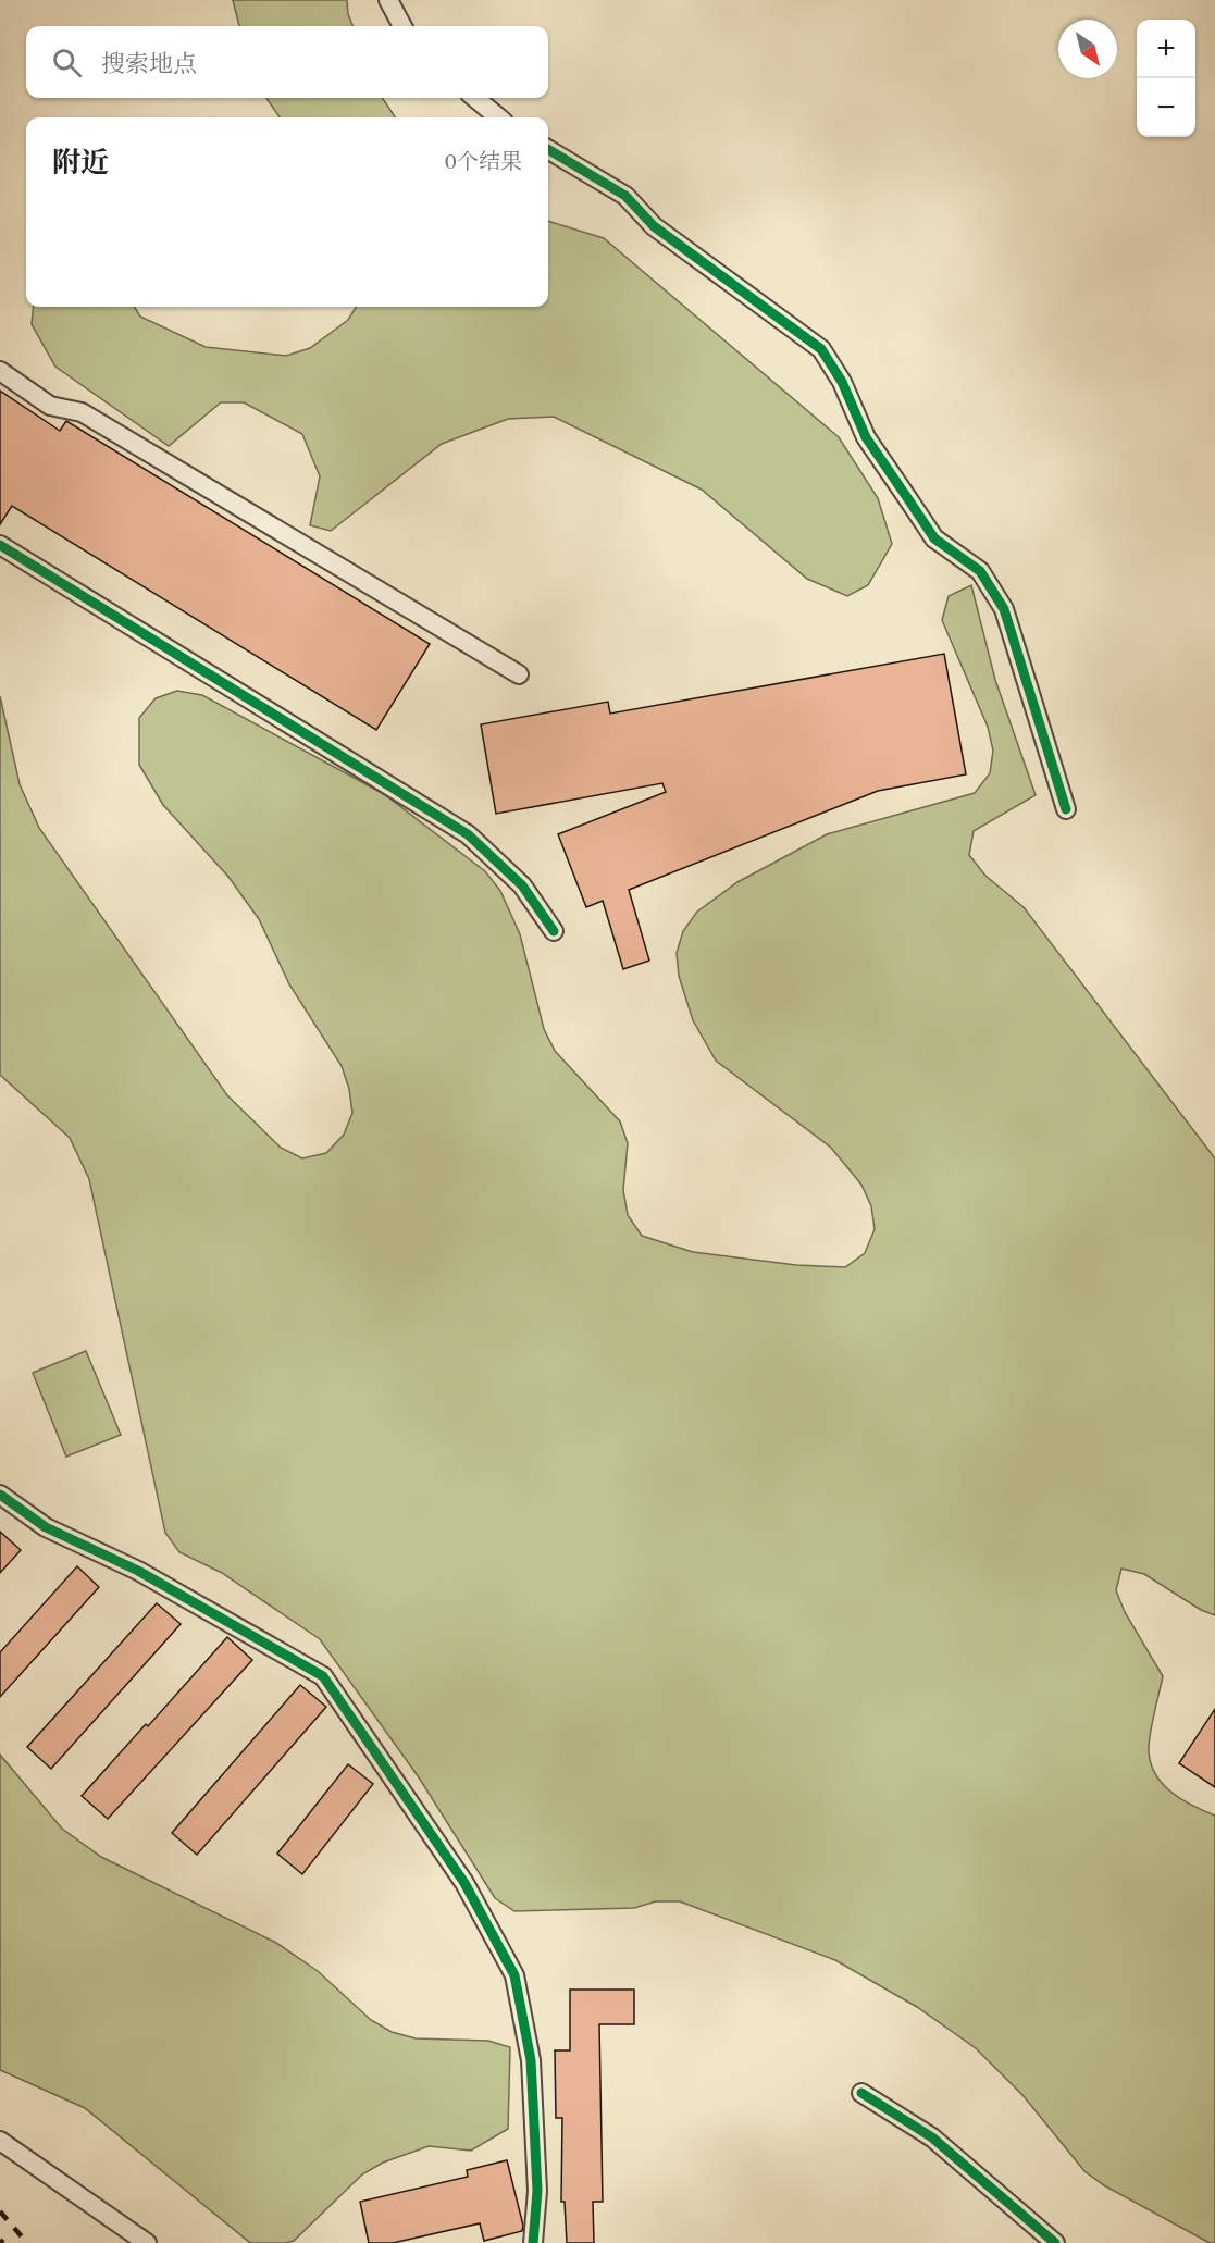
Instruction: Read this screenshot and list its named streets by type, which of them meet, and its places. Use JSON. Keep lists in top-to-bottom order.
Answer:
{
  "north": "bottom right",
  "page": {
    "map_buttons": ["+", "−"],
    "search": "搜索地点",
    "heading": ["附近", "0个结果"]
  }
}
